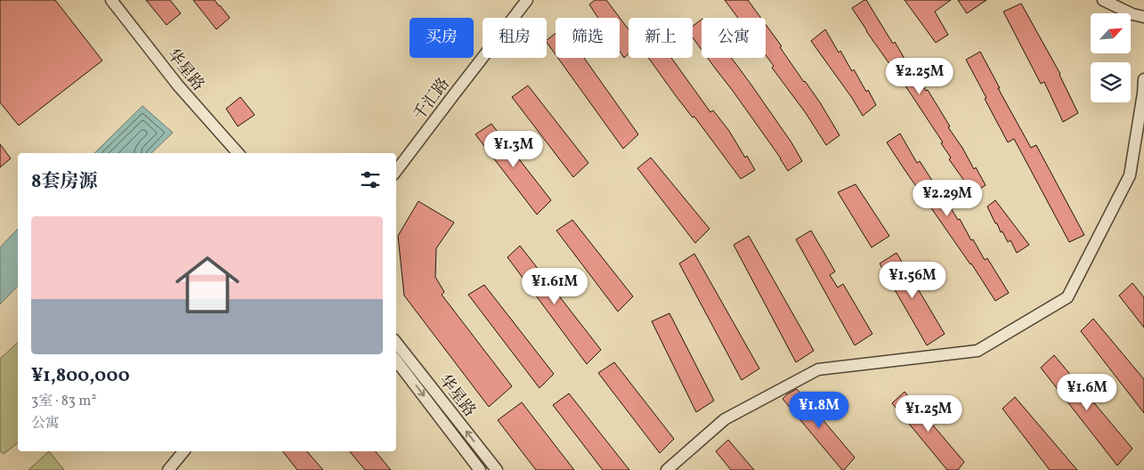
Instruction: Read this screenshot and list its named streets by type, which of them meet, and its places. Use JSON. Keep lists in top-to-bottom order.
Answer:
{
  "streets": {
    "street": ["华星路", "千汇路"]
  },
  "north": "top right",
  "page": {
    "chip": [
      "买房",
      "租房",
      "筛选",
      "新上",
      "公寓"
    ],
    "price": [
      "¥2.25M",
      "¥1.3M",
      "¥2.29M",
      "¥1.56M",
      "¥1.61M",
      "¥1.6M",
      "¥1.8M",
      "¥1.25M"
    ],
    "heading": "8套房源",
    "list": [
      {
        "name": "¥1,800,000",
        "note": "3室 · 83 m² · 公寓"
      }
    ]
  }
}
